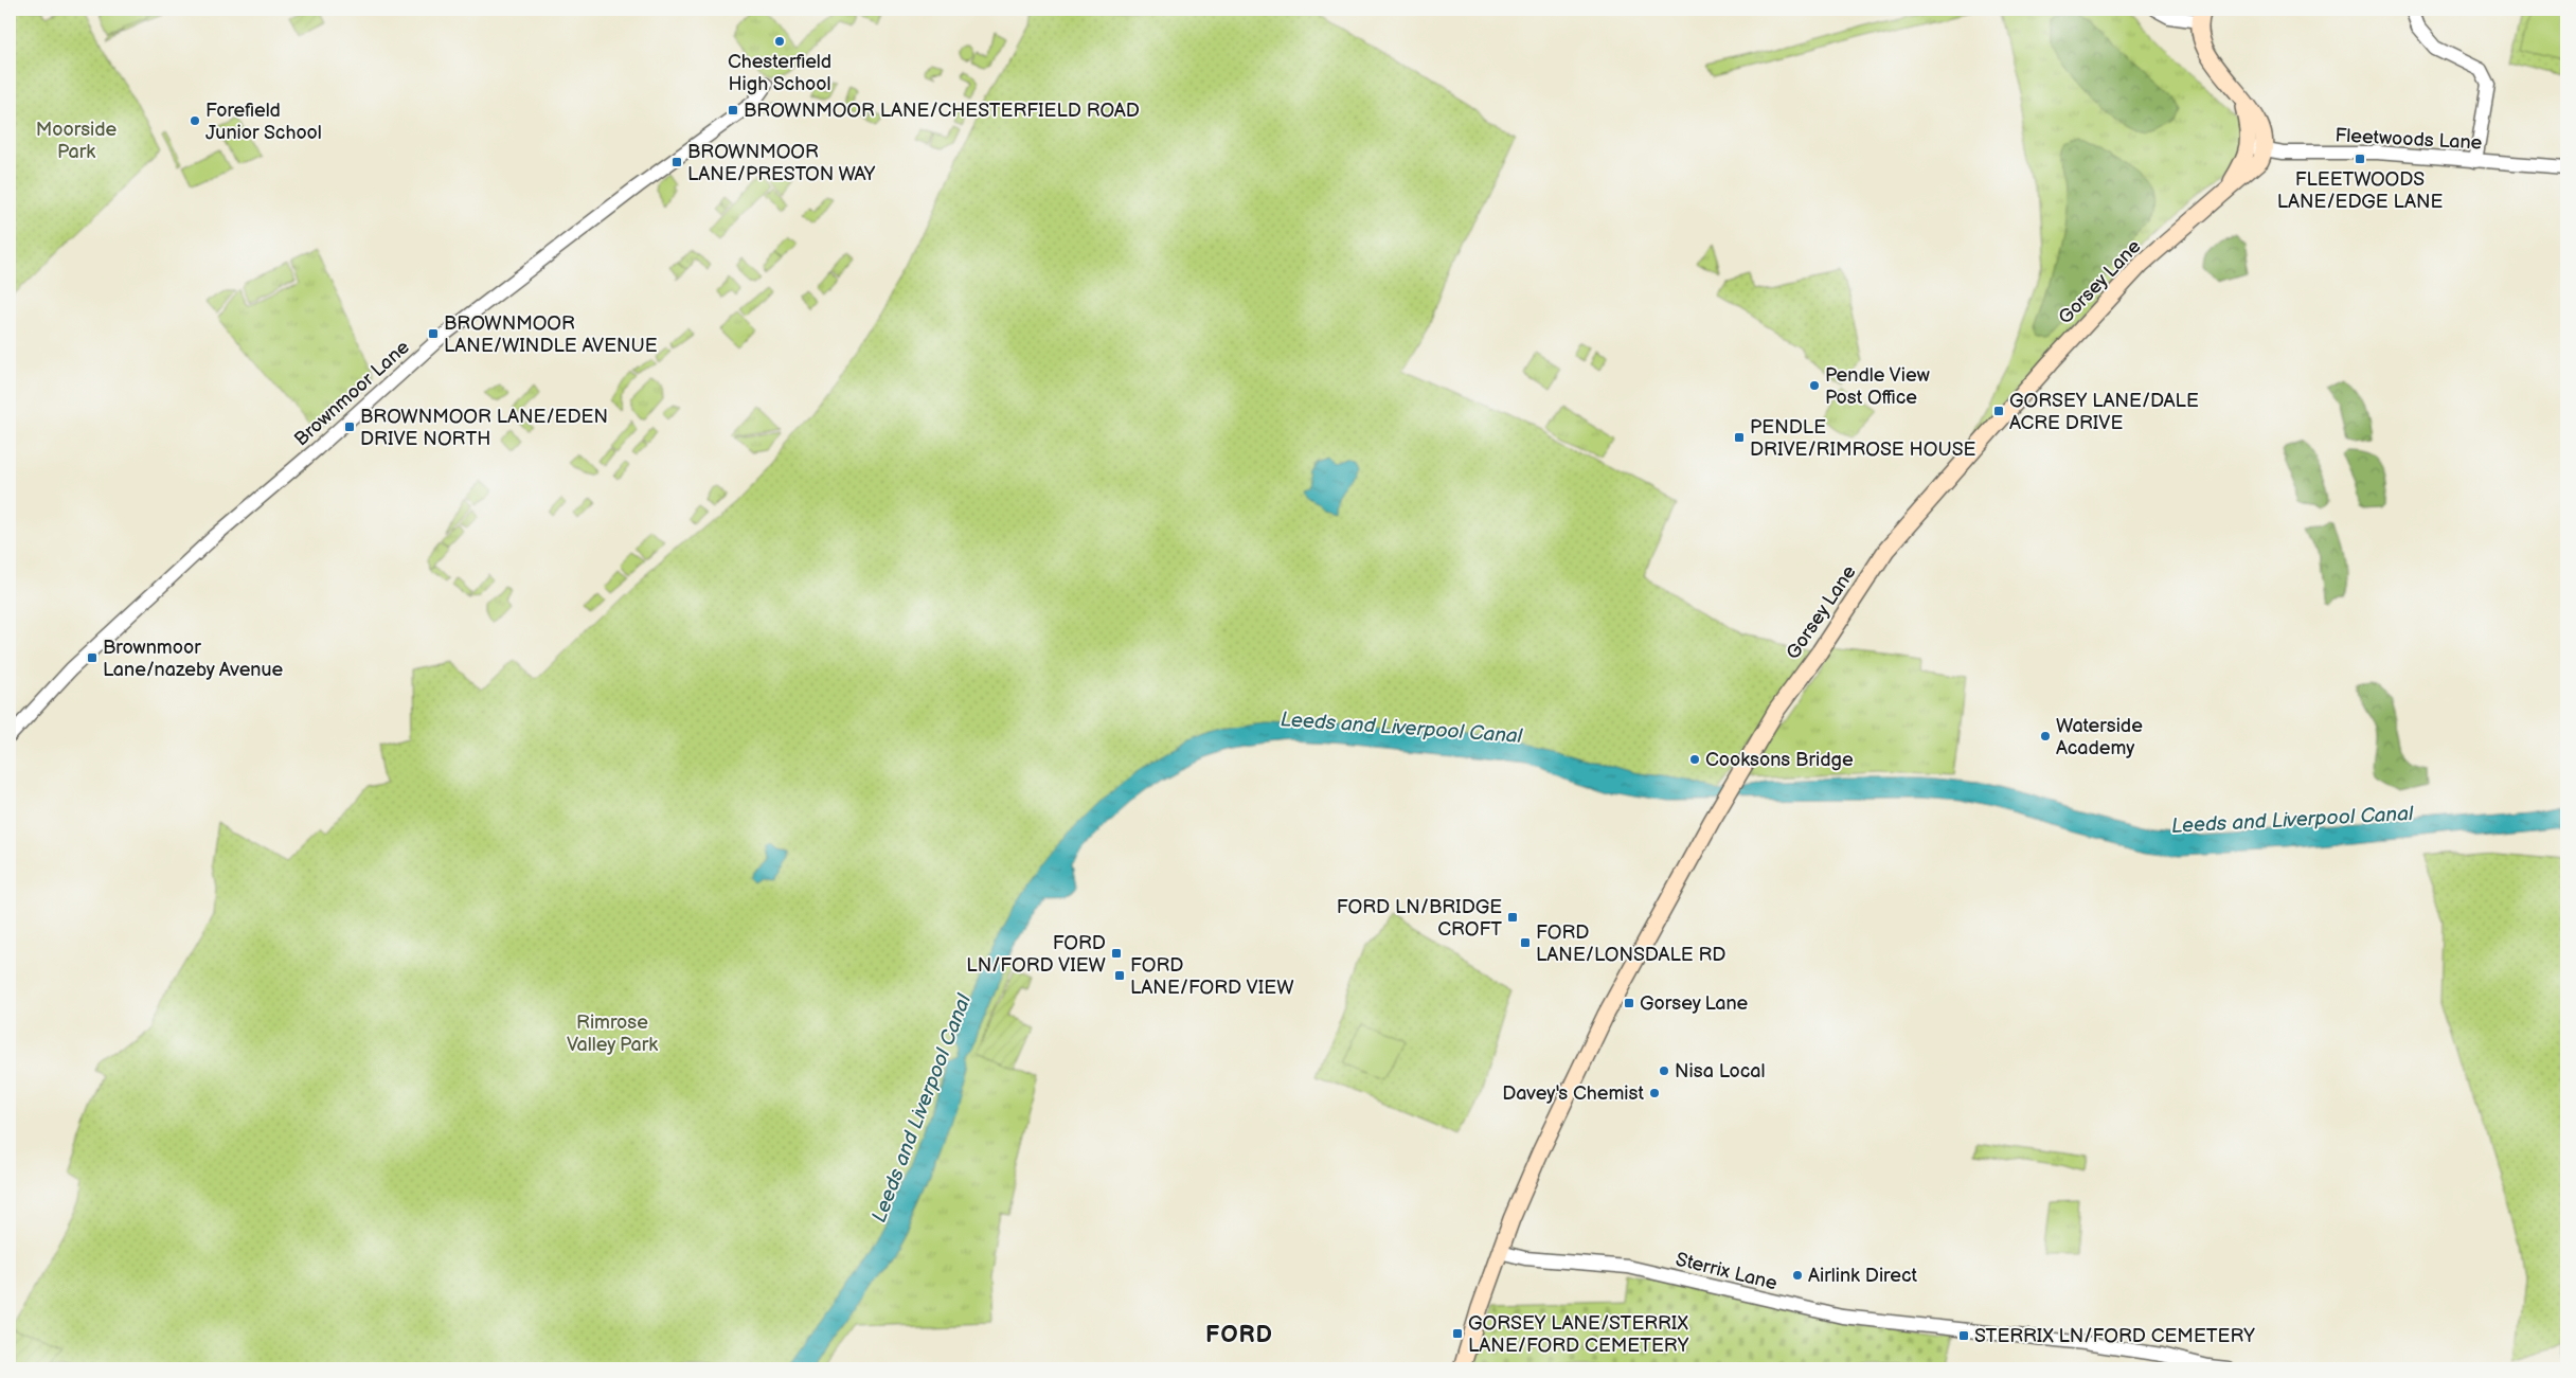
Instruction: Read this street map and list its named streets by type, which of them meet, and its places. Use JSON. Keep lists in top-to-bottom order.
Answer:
{
  "streets": {
    "main road": ["Gorsey Lane"],
    "street": ["Fleetwoods Lane", "Brownmoor Lane", "Sterrix Lane"]
  },
  "crossings": [
    ["Fleetwoods Lane", "Gorsey Lane"],
    ["Gorsey Lane", "Sterrix Lane"]
  ],
  "districts": ["FORD"],
  "water": ["Leeds and Liverpool Canal"],
  "parks": ["Moorside Park", "Rimrose Valley Park"],
  "places": {
    "other": [
      "Chesterfield High School",
      "Forefield Junior School",
      "Pendle View Post Office",
      "Waterside Academy",
      "Cooksons Bridge",
      "Nisa Local",
      "Davey's Chemist",
      "Airlink Direct"
    ],
    "transit": [
      "BROWNMOOR LANE/CHESTERFIELD ROAD",
      "FLEETWOODS LANE/EDGE LANE",
      "BROWNMOOR LANE/PRESTON WAY",
      "BROWNMOOR LANE/WINDLE AVENUE",
      "GORSEY LANE/DALE ACRE DRIVE",
      "BROWNMOOR LANE/EDEN DRIVE NORTH",
      "PENDLE DRIVE/RIMROSE HOUSE",
      "Brownmoor Lane/nazeby Avenue",
      "FORD LN/BRIDGE CROFT",
      "FORD LANE/LONSDALE RD",
      "FORD LN/FORD VIEW",
      "FORD LANE/FORD VIEW",
      "Gorsey Lane",
      "GORSEY LANE/STERRIX LANE/FORD CEMETERY",
      "STERRIX LN/FORD CEMETERY"
    ]
  }
}
